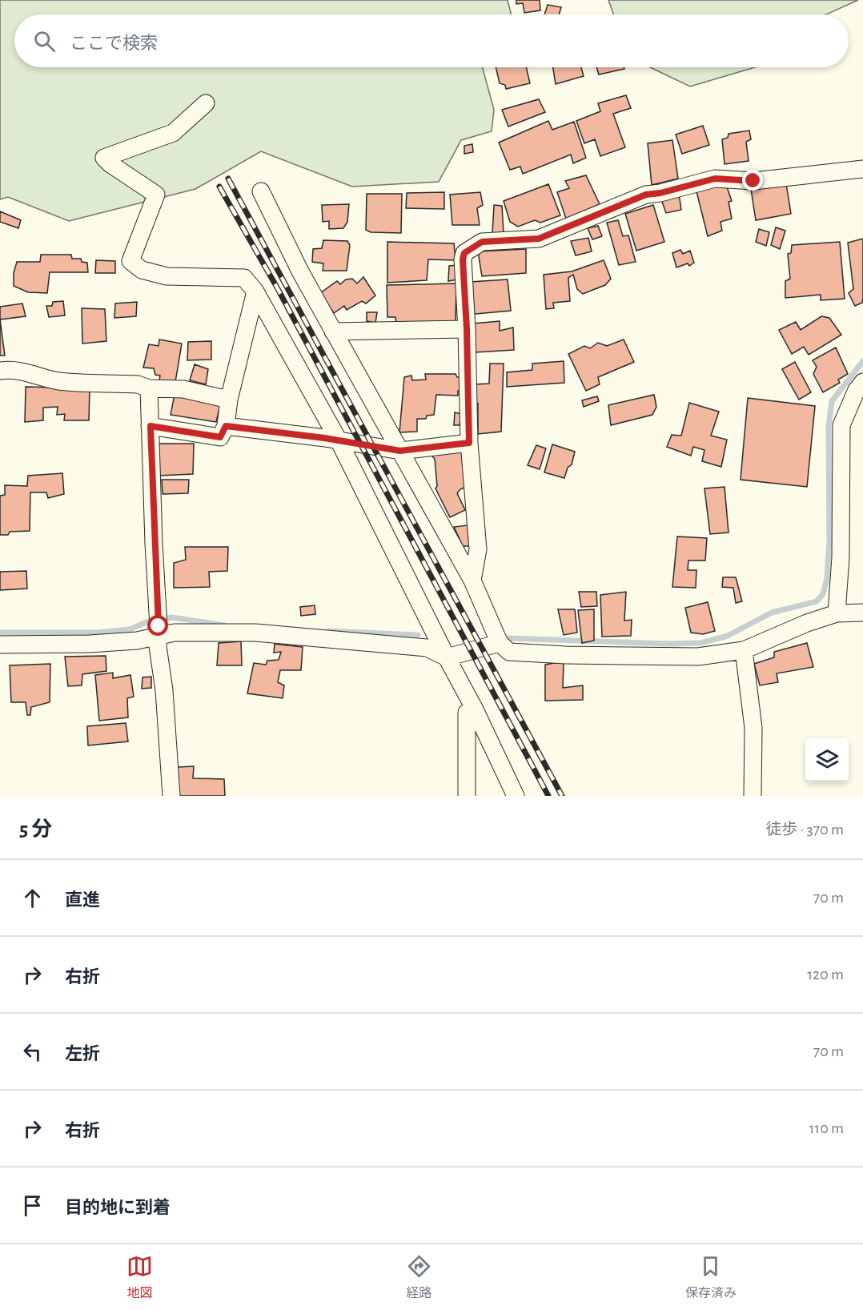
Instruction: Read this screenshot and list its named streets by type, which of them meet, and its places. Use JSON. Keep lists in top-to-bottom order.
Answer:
{
  "page": {
    "search": "ここで検索",
    "heading": ["5 分", "徒歩 · 370 m"],
    "list": [
      ["直進", "70 m"],
      ["右折", "120 m"],
      ["左折", "70 m"],
      ["右折", "110 m"],
      "目的地に到着"
    ],
    "nav": ["地図", "経路", "保存済み"]
  }
}
